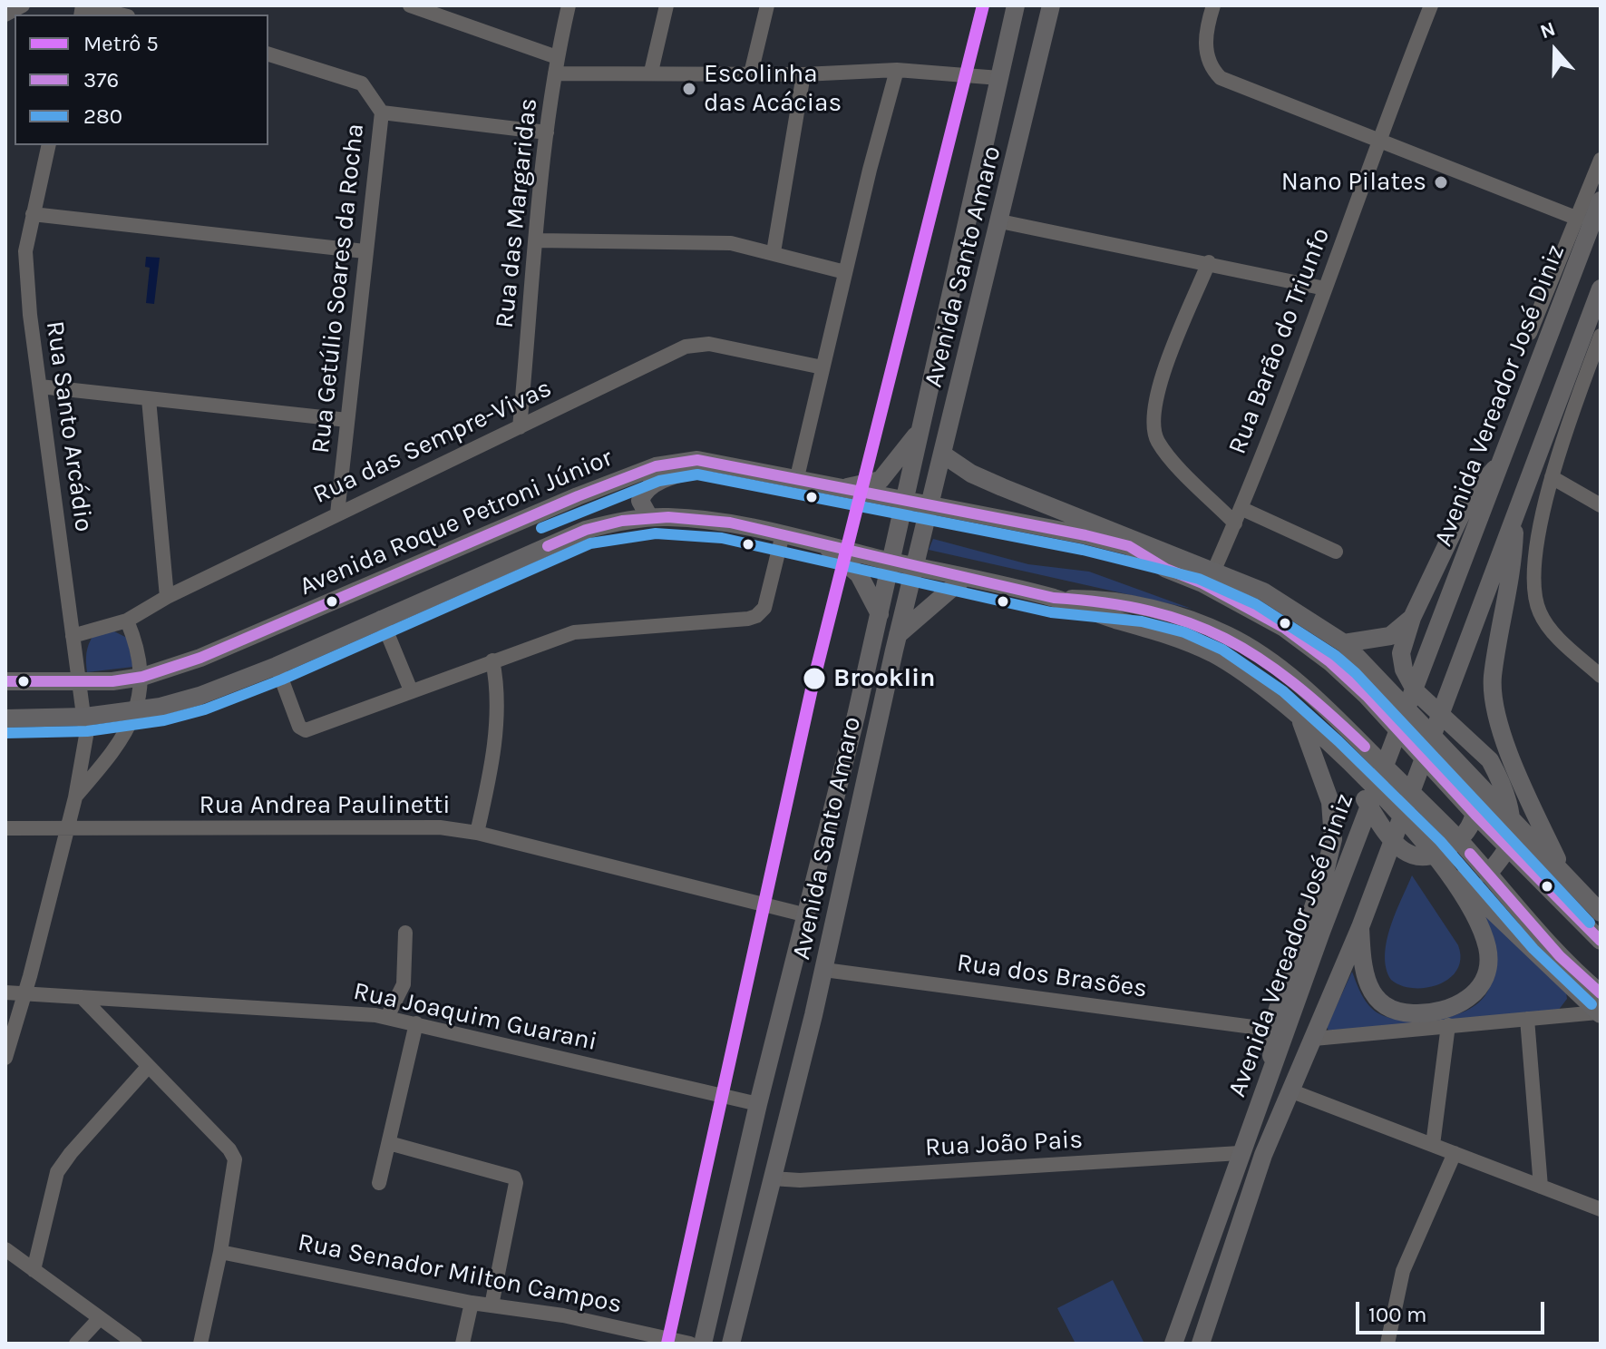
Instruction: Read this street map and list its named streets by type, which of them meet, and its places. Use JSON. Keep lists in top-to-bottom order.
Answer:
{
  "streets": {
    "main road": ["Avenida Santo Amaro", "Avenida Vereador José Diniz", "Avenida Roque Petroni Júnior"],
    "street": [
      "Rua das Margaridas",
      "Rua Getúlio Soares da Rocha",
      "Rua Barão do Triunfo",
      "Rua Santo Arcádio",
      "Rua das Sempre-Vivas",
      "Rua Andrea Paulinetti",
      "Rua dos Brasões",
      "Rua Joaquim Guarani",
      "Rua João Pais",
      "Rua Senador Milton Campos"
    ]
  },
  "crossings": [
    ["Rua das Margaridas", "Rua das Sempre-Vivas"],
    ["Avenida Santo Amaro", "Avenida Roque Petroni Júnior"],
    ["Avenida Santo Amaro", "Rua Andrea Paulinetti"],
    ["Avenida Santo Amaro", "Rua dos Brasões"],
    ["Avenida Santo Amaro", "Rua Joaquim Guarani"],
    ["Avenida Santo Amaro", "Rua João Pais"],
    ["Rua Getúlio Soares da Rocha", "Rua das Sempre-Vivas"],
    ["Rua Barão do Triunfo", "Avenida Roque Petroni Júnior"],
    ["Avenida Vereador José Diniz", "Rua João Pais"],
    ["Rua Santo Arcádio", "Rua das Sempre-Vivas"],
    ["Rua Santo Arcádio", "Avenida Roque Petroni Júnior"]
  ],
  "places": ["Escolinha das Acácias", "Nano Pilates", "Brooklin"],
  "lines": ["metro line 5", "transit line 376", "transit line 280"],
  "legend": ["Metrô 5", "376", "280"],
  "scale_bar": "100 m",
  "north": "top"
}
